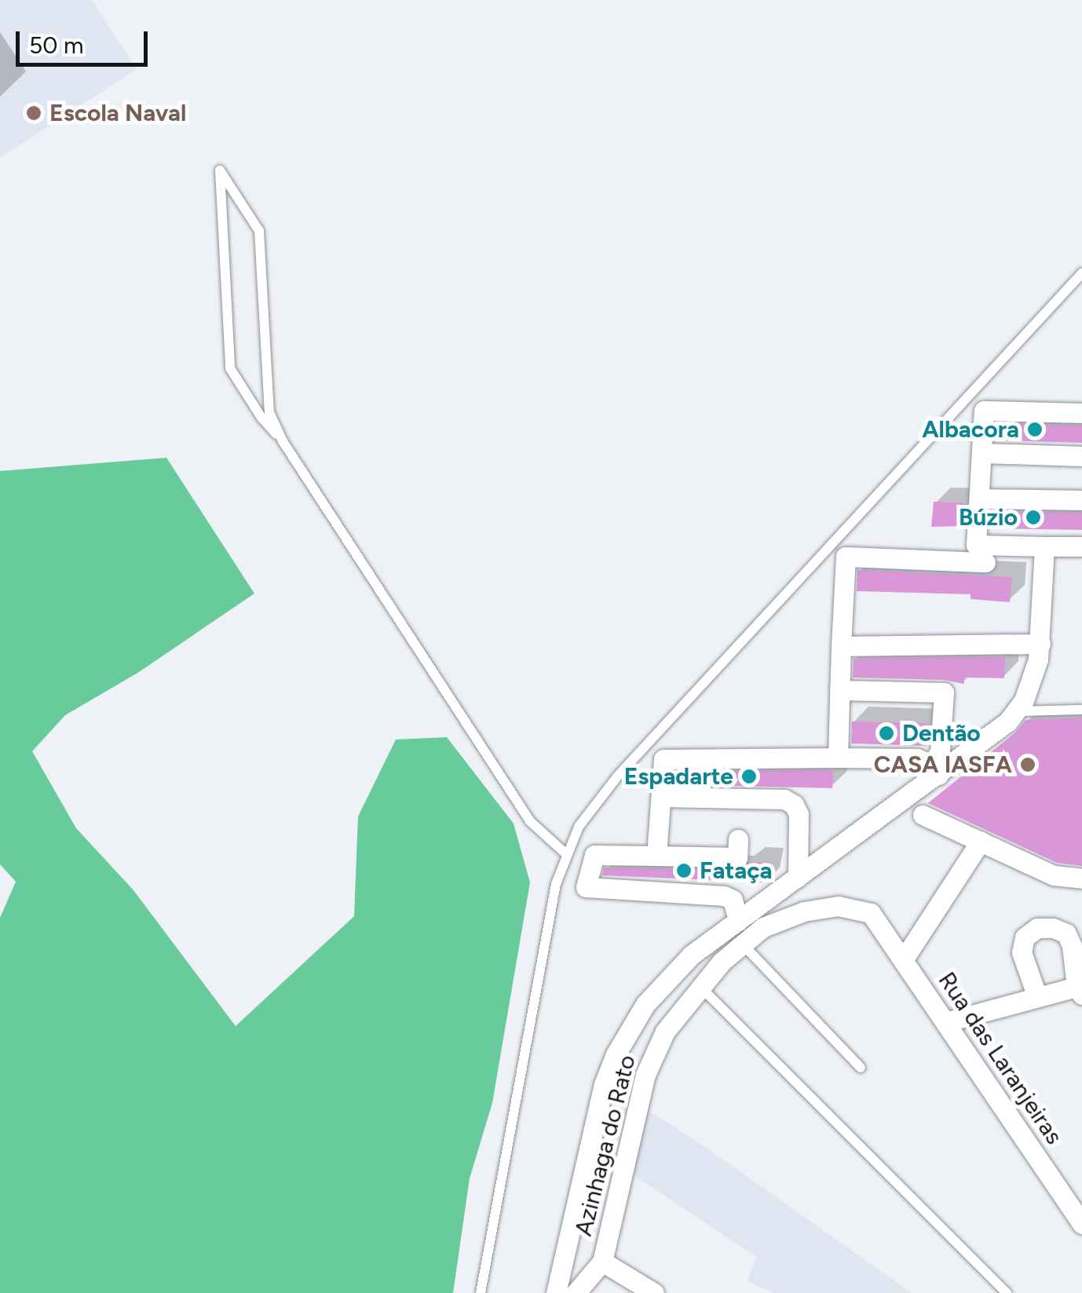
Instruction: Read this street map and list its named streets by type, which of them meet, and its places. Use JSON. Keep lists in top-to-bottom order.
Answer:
{
  "streets": {
    "street": ["Rua das Laranjeiras", "Azinhaga do Rato"]
  },
  "crossings": [
    ["Rua das Laranjeiras", "Azinhaga do Rato"]
  ],
  "places": [
    "Escola Naval",
    "Albacora",
    "Búzio",
    "Dentão",
    "CASA IASFA",
    "Espadarte",
    "Fataça"
  ],
  "scale_bar": "50 m"
}
